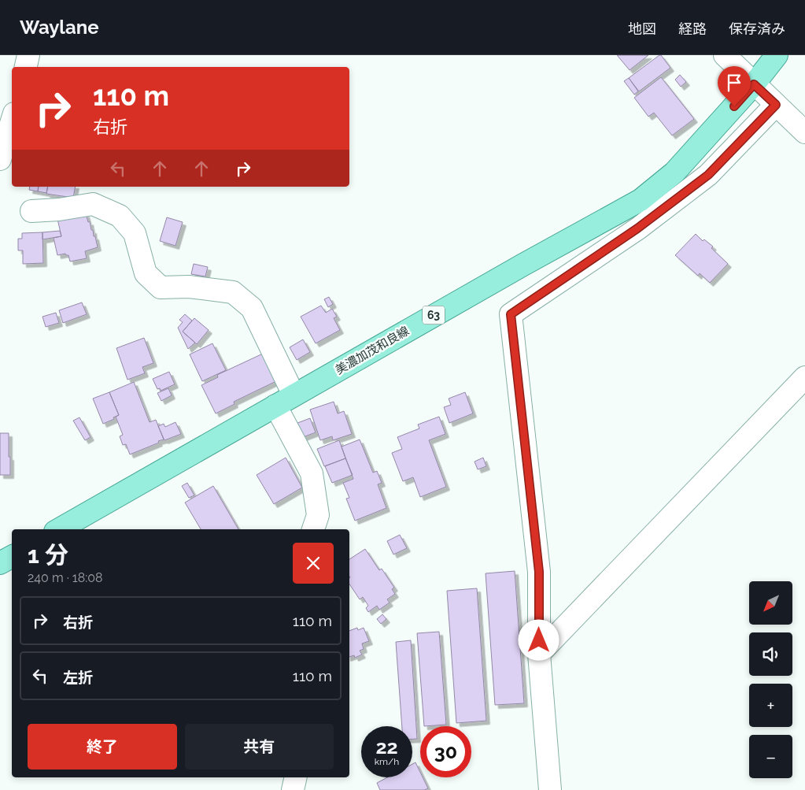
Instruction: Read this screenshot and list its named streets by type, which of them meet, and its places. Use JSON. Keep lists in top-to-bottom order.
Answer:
{
  "streets": {
    "main road": ["63", "美濃加茂和良線"]
  },
  "north": "bottom left",
  "page": {
    "header": "Waylane",
    "nav": ["地図", "経路", "保存済み"],
    "turn": ["110 m", "右折"],
    "heading": ["1 分", "240 m · 18:08"],
    "map_buttons": ["+", "−"],
    "list": [
      {
        "name": "右折",
        "value": "110 m"
      },
      {
        "name": "左折",
        "value": "110 m"
      }
    ],
    "buttons": ["終了", "共有"],
    "speed": "22 km/h",
    "limit": "30"
  }
}
